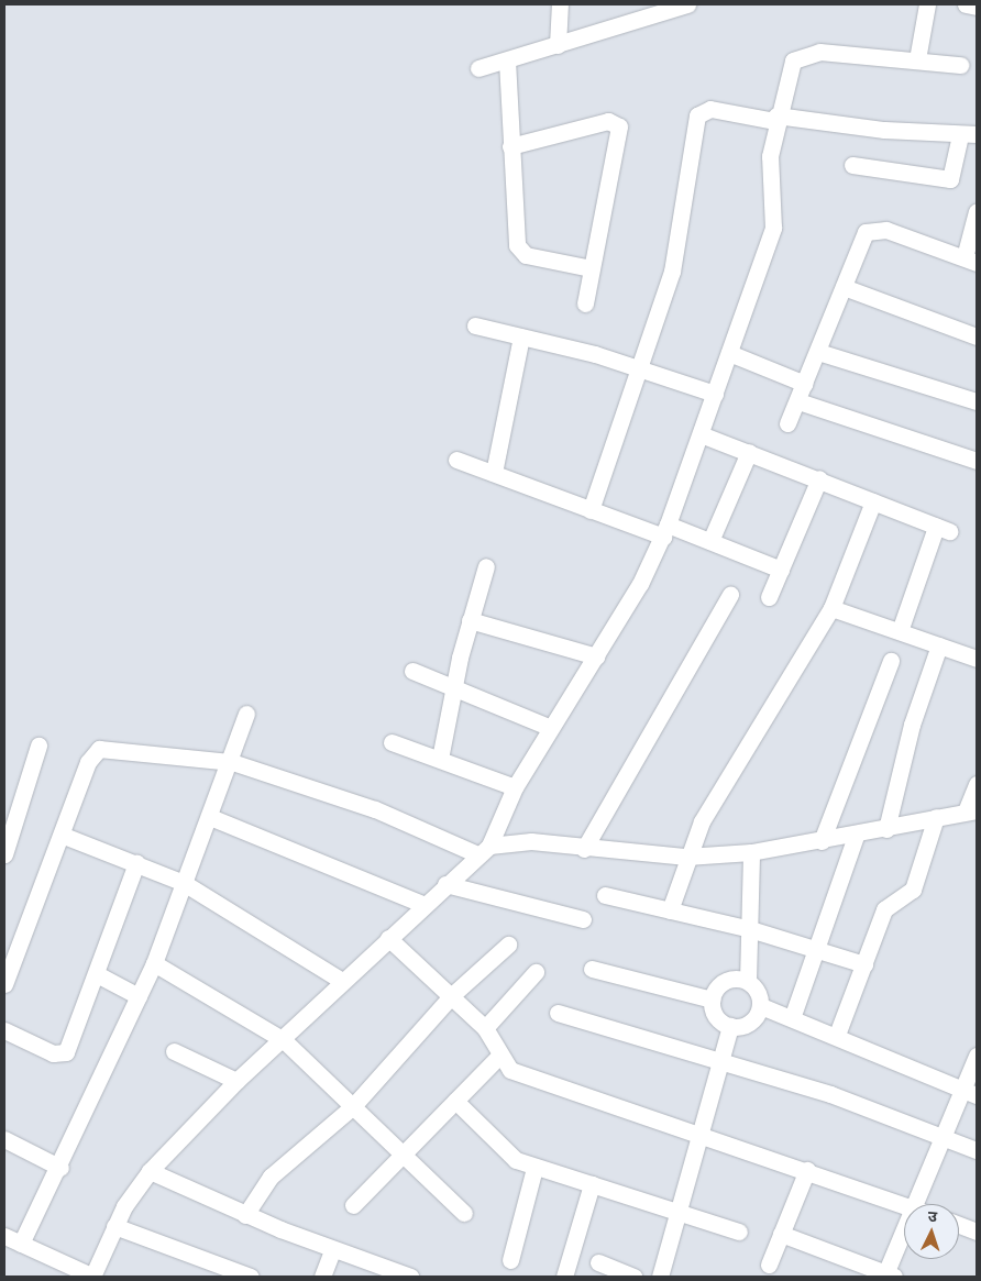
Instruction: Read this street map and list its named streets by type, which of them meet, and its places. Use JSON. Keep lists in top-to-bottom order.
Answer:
{
  "north": "top"
}
